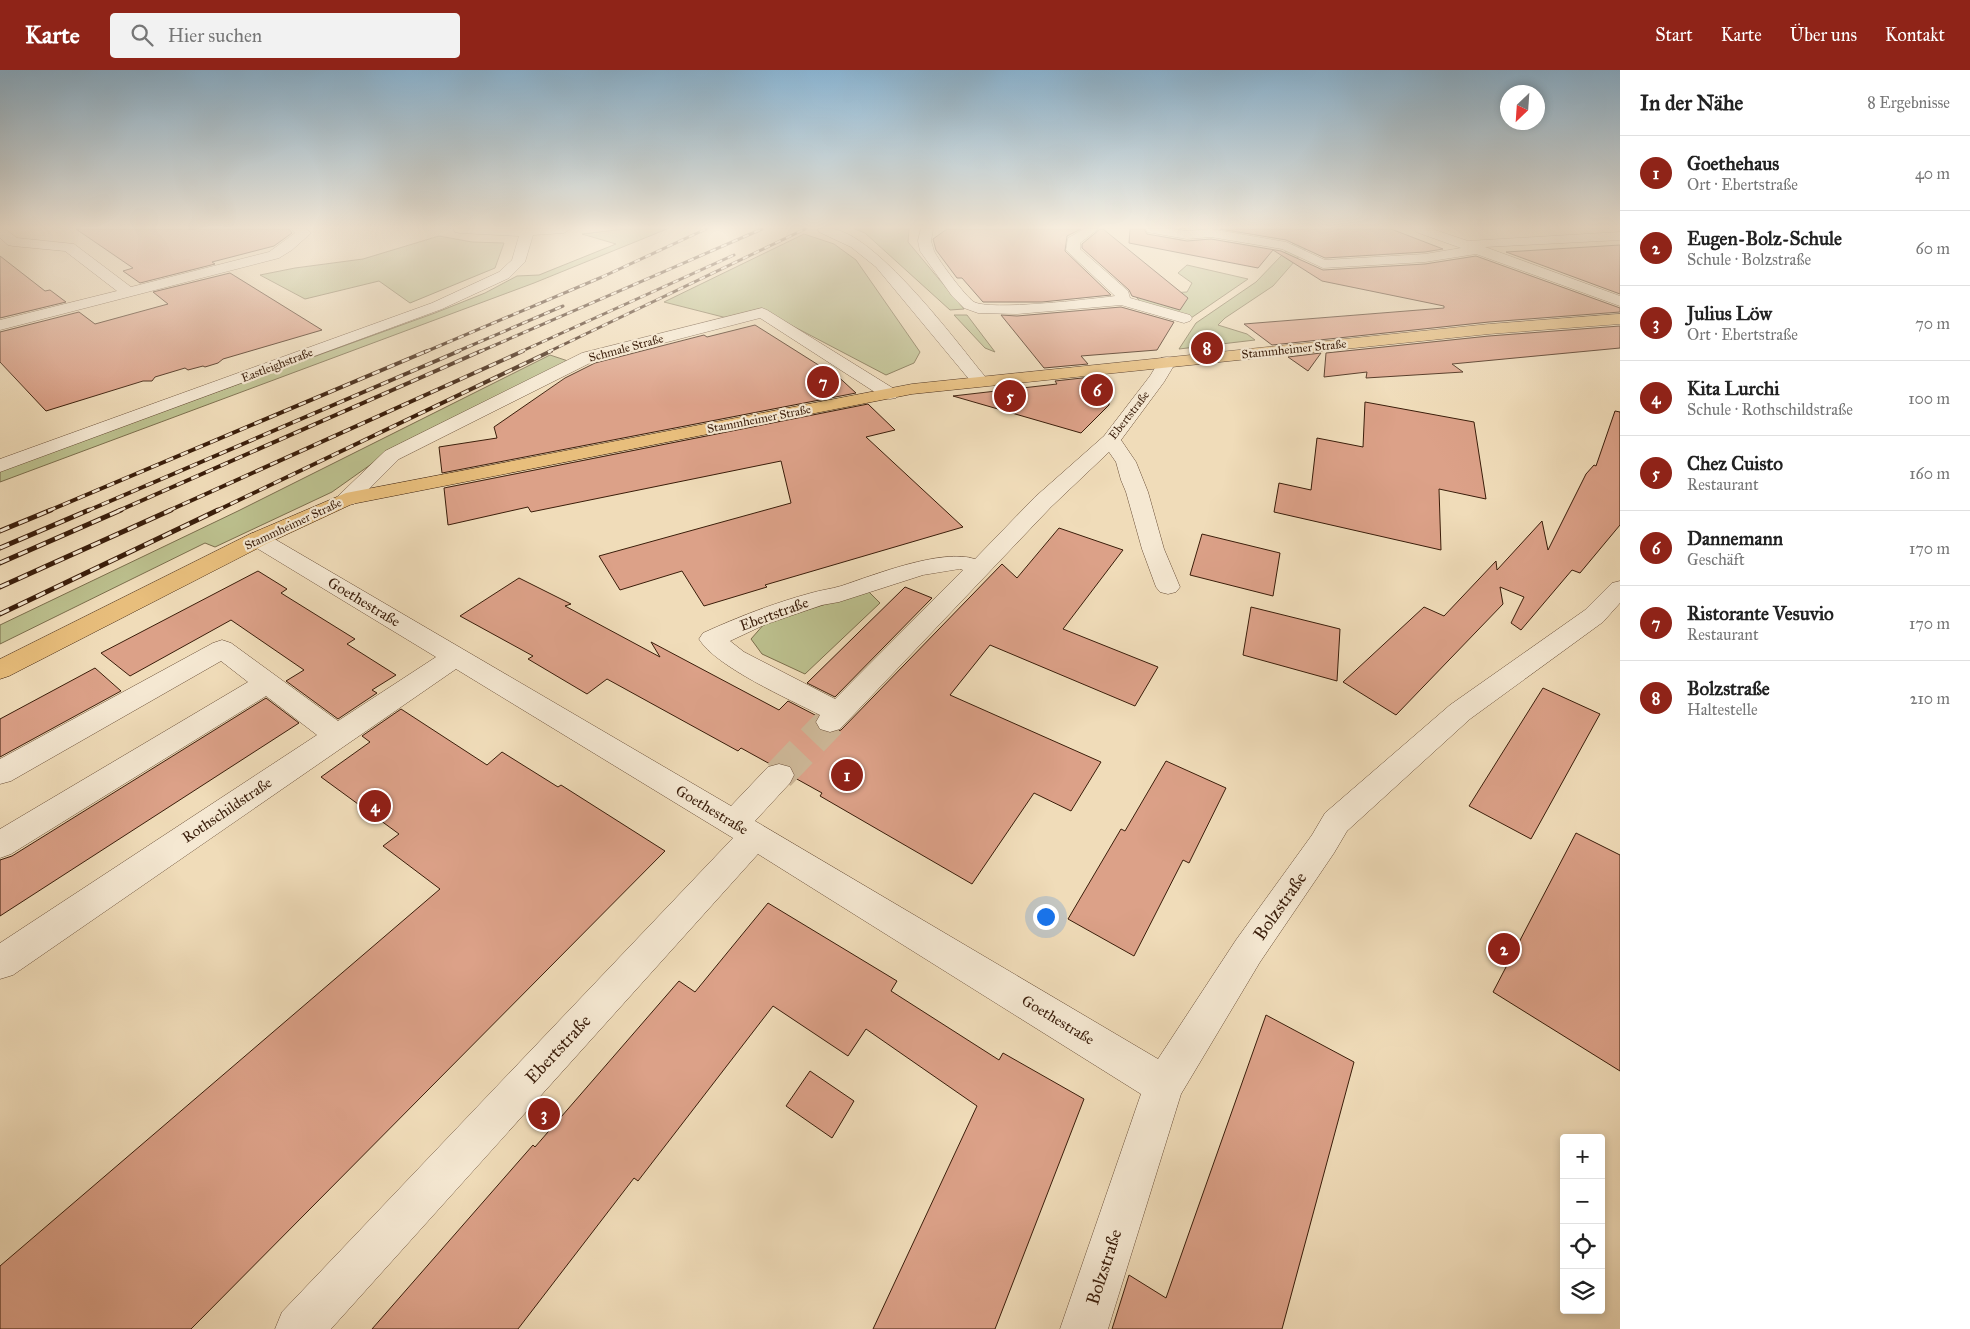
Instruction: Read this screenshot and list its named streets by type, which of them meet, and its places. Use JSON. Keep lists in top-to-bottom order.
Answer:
{
  "streets": {
    "main road": ["Stammheimer Straße"],
    "street": [
      "Schmale Straße",
      "Eastleighstraße",
      "Ebertstraße",
      "Goethestraße",
      "Rothschildstraße",
      "Bolzstraße"
    ]
  },
  "crossings": [
    ["Schmale Straße", "Stammheimer Straße"],
    ["Stammheimer Straße", "Ebertstraße"],
    ["Stammheimer Straße", "Goethestraße"],
    ["Ebertstraße", "Goethestraße"],
    ["Goethestraße", "Rothschildstraße"],
    ["Goethestraße", "Bolzstraße"]
  ],
  "north": "bottom left",
  "page": {
    "header": "Karte",
    "search": "Hier suchen",
    "nav": [
      "Start",
      "Karte",
      "Über uns",
      "Kontakt"
    ],
    "heading": ["In der Nähe", "8 Ergebnisse"],
    "list": [
      {
        "mark": "1",
        "name": "Goethehaus",
        "note": "Ort · Ebertstraße",
        "value": "40 m"
      },
      {
        "mark": "2",
        "name": "Eugen-Bolz-Schule",
        "note": "Schule · Bolzstraße",
        "value": "60 m"
      },
      {
        "mark": "3",
        "name": "Julius Löw",
        "note": "Ort · Ebertstraße",
        "value": "70 m"
      },
      {
        "mark": "4",
        "name": "Kita Lurchi",
        "note": "Schule · Rothschildstraße",
        "value": "100 m"
      },
      {
        "mark": "5",
        "name": "Chez Cuisto",
        "note": "Restaurant",
        "value": "160 m"
      },
      {
        "mark": "6",
        "name": "Dannemann",
        "note": "Geschäft",
        "value": "170 m"
      },
      {
        "mark": "7",
        "name": "Ristorante Vesuvio",
        "note": "Restaurant",
        "value": "170 m"
      },
      {
        "mark": "8",
        "name": "Bolzstraße",
        "note": "Haltestelle",
        "value": "210 m"
      }
    ],
    "pins": [
      "8",
      "7",
      "6",
      "5",
      "1",
      "4",
      "2",
      "3"
    ],
    "map_buttons": ["+", "−"]
  }
}
